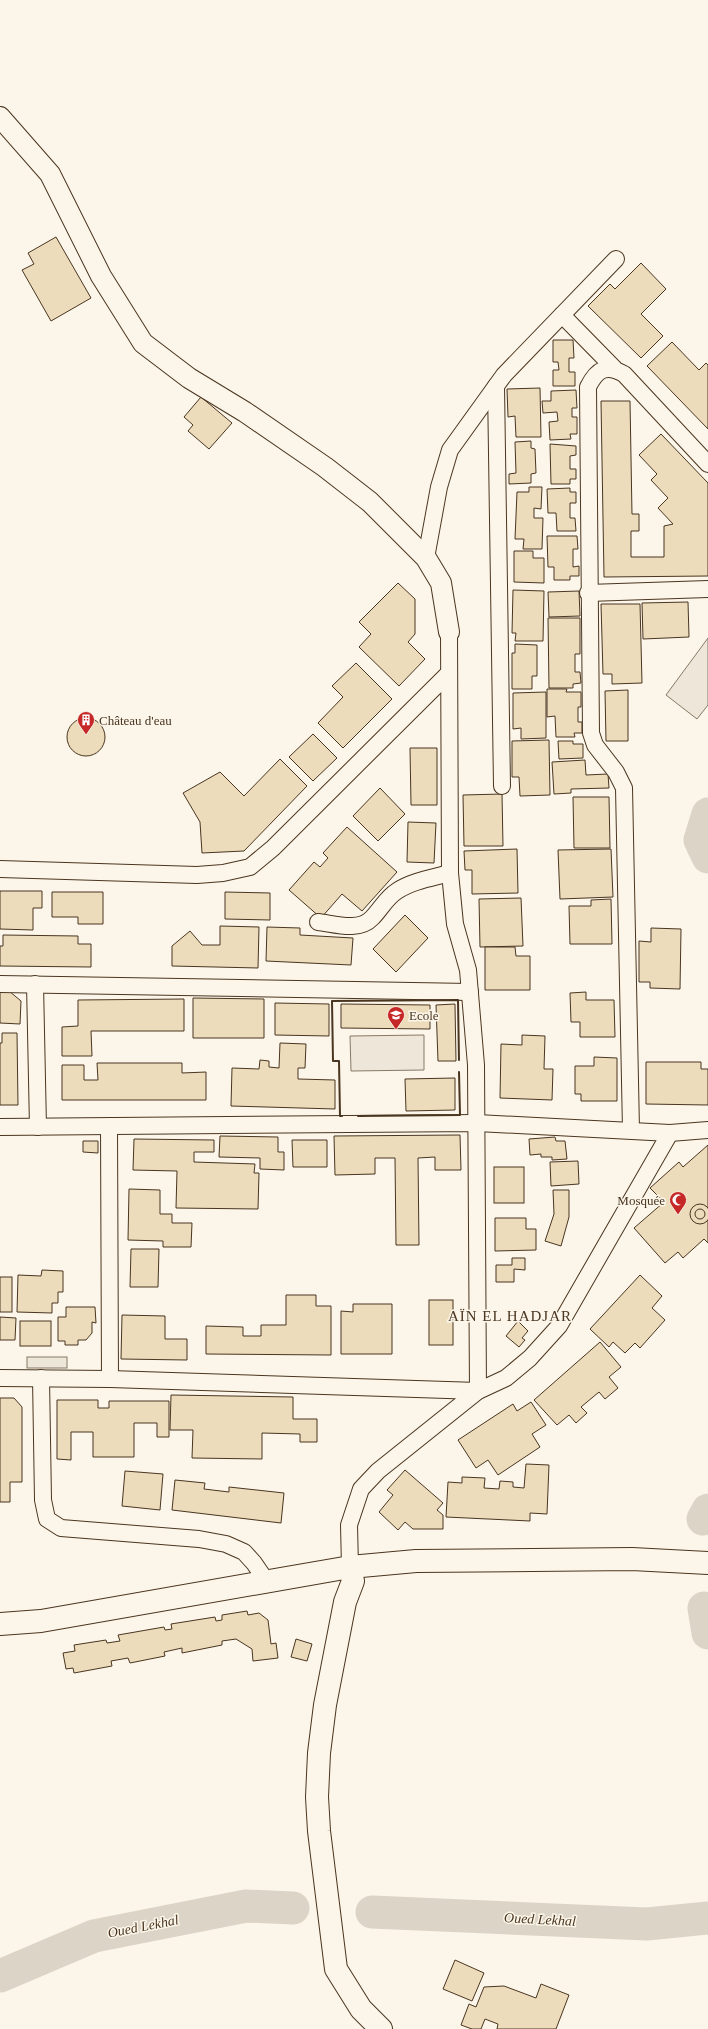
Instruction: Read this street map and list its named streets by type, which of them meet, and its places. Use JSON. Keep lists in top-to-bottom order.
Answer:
{
  "districts": ["AÏN EL HADJAR"],
  "water": ["Oued Lekhal"],
  "places": {
    "building": ["Château d'eau"],
    "school or university": ["Ecole"],
    "mosque": ["Mosquée"]
  }
}
